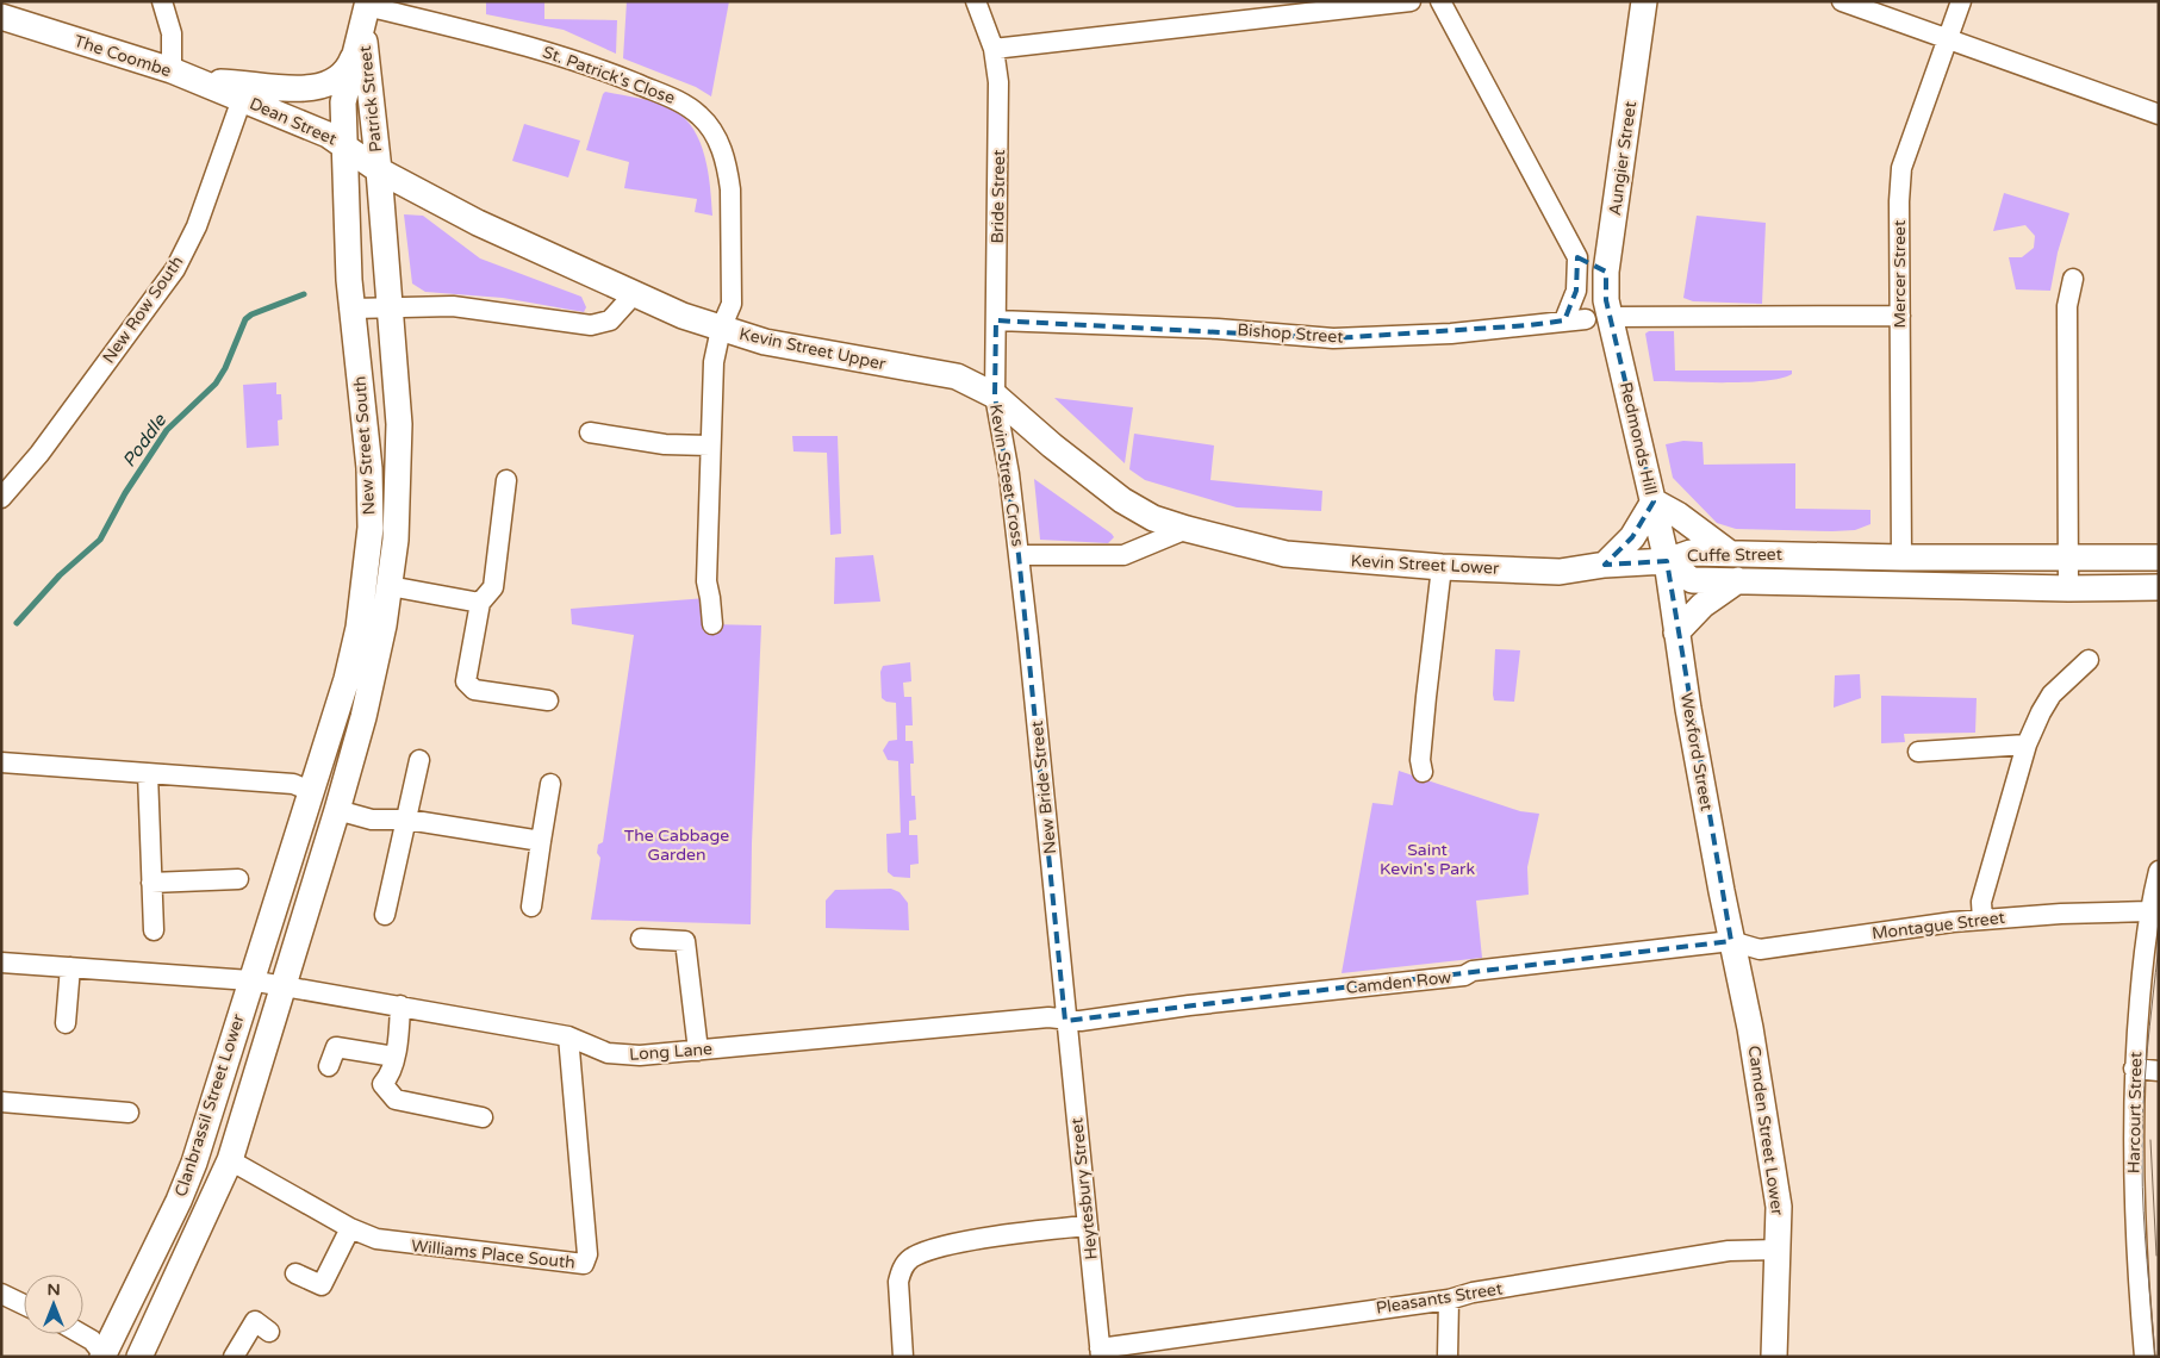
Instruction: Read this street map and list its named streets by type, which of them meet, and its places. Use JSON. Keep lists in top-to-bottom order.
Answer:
{
  "streets": {
    "main road": [
      "The Coombe",
      "Patrick Street",
      "Dean Street",
      "Aungier Street",
      "Kevin Street Upper",
      "Redmonds Hill",
      "New Street South",
      "Cuffe Street",
      "Kevin Street Lower",
      "Wexford Street",
      "Clanbrassil Street Lower",
      "Camden Street Lower"
    ],
    "street": [
      "St. Patrick's Close",
      "Bride Street",
      "Mercer Street",
      "New Row South",
      "Bishop Street",
      "Kevin Street Cross",
      "New Bride Street",
      "Montague Street",
      "Camden Row",
      "Long Lane",
      "Harcourt Street",
      "Heytesbury Street",
      "Williams Place South",
      "Pleasants Street"
    ]
  },
  "crossings": [
    ["The Coombe", "Dean Street"],
    ["The Coombe", "New Row South"],
    ["St. Patrick's Close", "Patrick Street"],
    ["St. Patrick's Close", "Kevin Street Upper"],
    ["Patrick Street", "Dean Street"],
    ["Patrick Street", "Kevin Street Upper"],
    ["Patrick Street", "New Street South"],
    ["Dean Street", "New Row South"],
    ["Dean Street", "Kevin Street Upper"],
    ["Dean Street", "New Street South"],
    ["Aungier Street", "Bishop Street"],
    ["Aungier Street", "Redmonds Hill"],
    ["Bride Street", "Bishop Street"],
    ["Bride Street", "Kevin Street Upper"],
    ["Bride Street", "Kevin Street Cross"],
    ["Bride Street", "Kevin Street Lower"],
    ["Mercer Street", "Bishop Street"],
    ["Mercer Street", "Cuffe Street"],
    ["Bishop Street", "Redmonds Hill"],
    ["Kevin Street Upper", "New Street South"],
    ["Kevin Street Upper", "Kevin Street Cross"],
    ["Kevin Street Upper", "Kevin Street Lower"],
    ["Redmonds Hill", "Cuffe Street"],
    ["Redmonds Hill", "Kevin Street Lower"],
    ["Redmonds Hill", "Wexford Street"],
    ["New Street South", "Long Lane"],
    ["New Street South", "Clanbrassil Street Lower"],
    ["Kevin Street Cross", "Kevin Street Lower"],
    ["Kevin Street Cross", "New Bride Street"],
    ["Cuffe Street", "Kevin Street Lower"],
    ["Cuffe Street", "Wexford Street"],
    ["Kevin Street Lower", "Wexford Street"],
    ["Wexford Street", "Montague Street"],
    ["Wexford Street", "Camden Row"],
    ["Wexford Street", "Camden Street Lower"],
    ["New Bride Street", "Camden Row"],
    ["New Bride Street", "Long Lane"],
    ["New Bride Street", "Heytesbury Street"],
    ["Montague Street", "Camden Row"],
    ["Montague Street", "Harcourt Street"],
    ["Montague Street", "Camden Street Lower"],
    ["Camden Row", "Long Lane"],
    ["Camden Row", "Camden Street Lower"],
    ["Camden Row", "Heytesbury Street"],
    ["Long Lane", "Clanbrassil Street Lower"],
    ["Long Lane", "Heytesbury Street"],
    ["Long Lane", "Williams Place South"],
    ["Clanbrassil Street Lower", "Williams Place South"],
    ["Camden Street Lower", "Pleasants Street"],
    ["Heytesbury Street", "Pleasants Street"]
  ],
  "water": ["Poddle"],
  "parks": ["The Cabbage Garden", "Saint Kevin's Park"],
  "north": "top"
}
